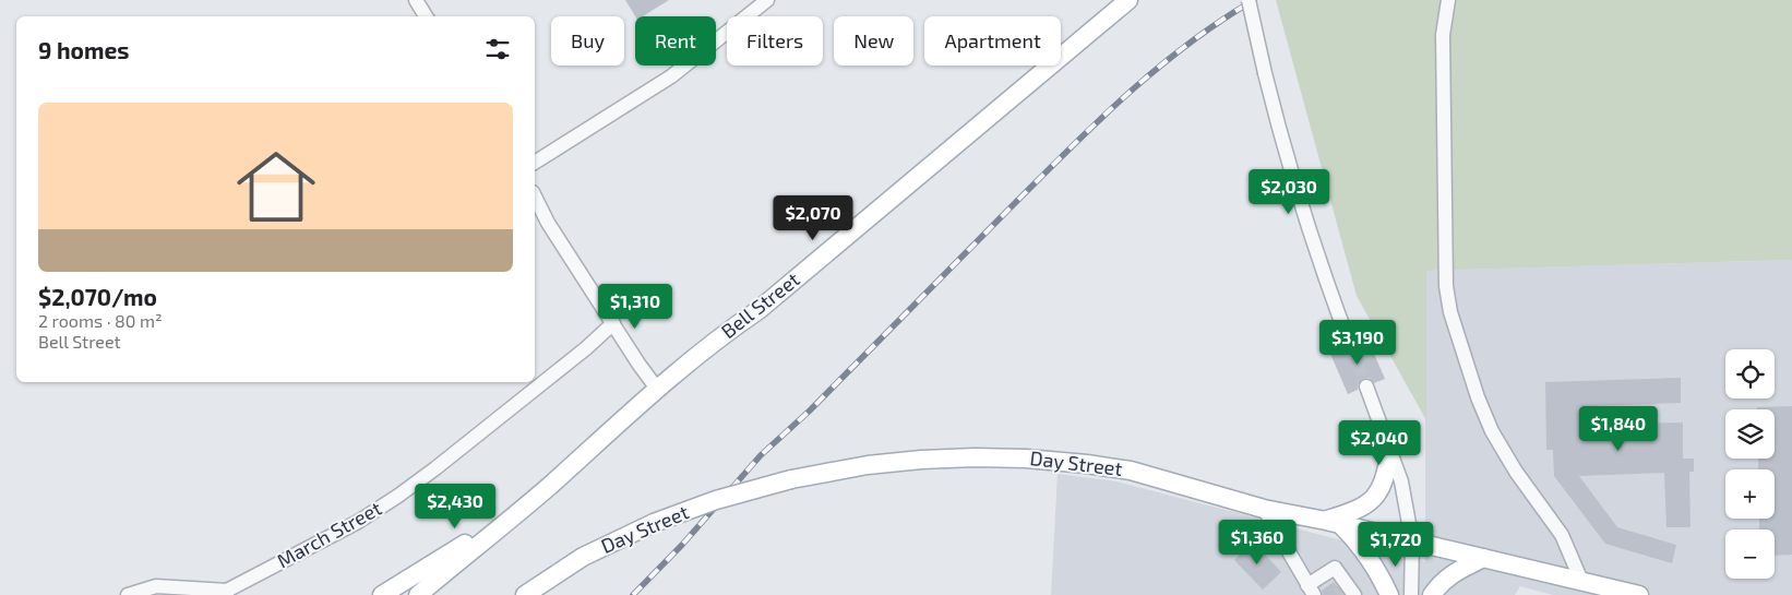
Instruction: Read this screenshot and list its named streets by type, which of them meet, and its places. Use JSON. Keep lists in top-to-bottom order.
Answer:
{
  "streets": {
    "main road": ["Bell Street", "Day Street"],
    "street": ["March Street"]
  },
  "page": {
    "chip": [
      "Buy",
      "Rent",
      "Filters",
      "New",
      "Apartment"
    ],
    "heading": "9 homes",
    "list": [
      {
        "name": "$2,070/mo",
        "note": "2 rooms · 80 m² · Bell Street"
      }
    ],
    "price": [
      "$2,030",
      "$2,070",
      "$1,310",
      "$3,190",
      "$1,840",
      "$2,040",
      "$2,430",
      "$1,360",
      "$1,720"
    ],
    "map_buttons": ["+", "−"]
  }
}
